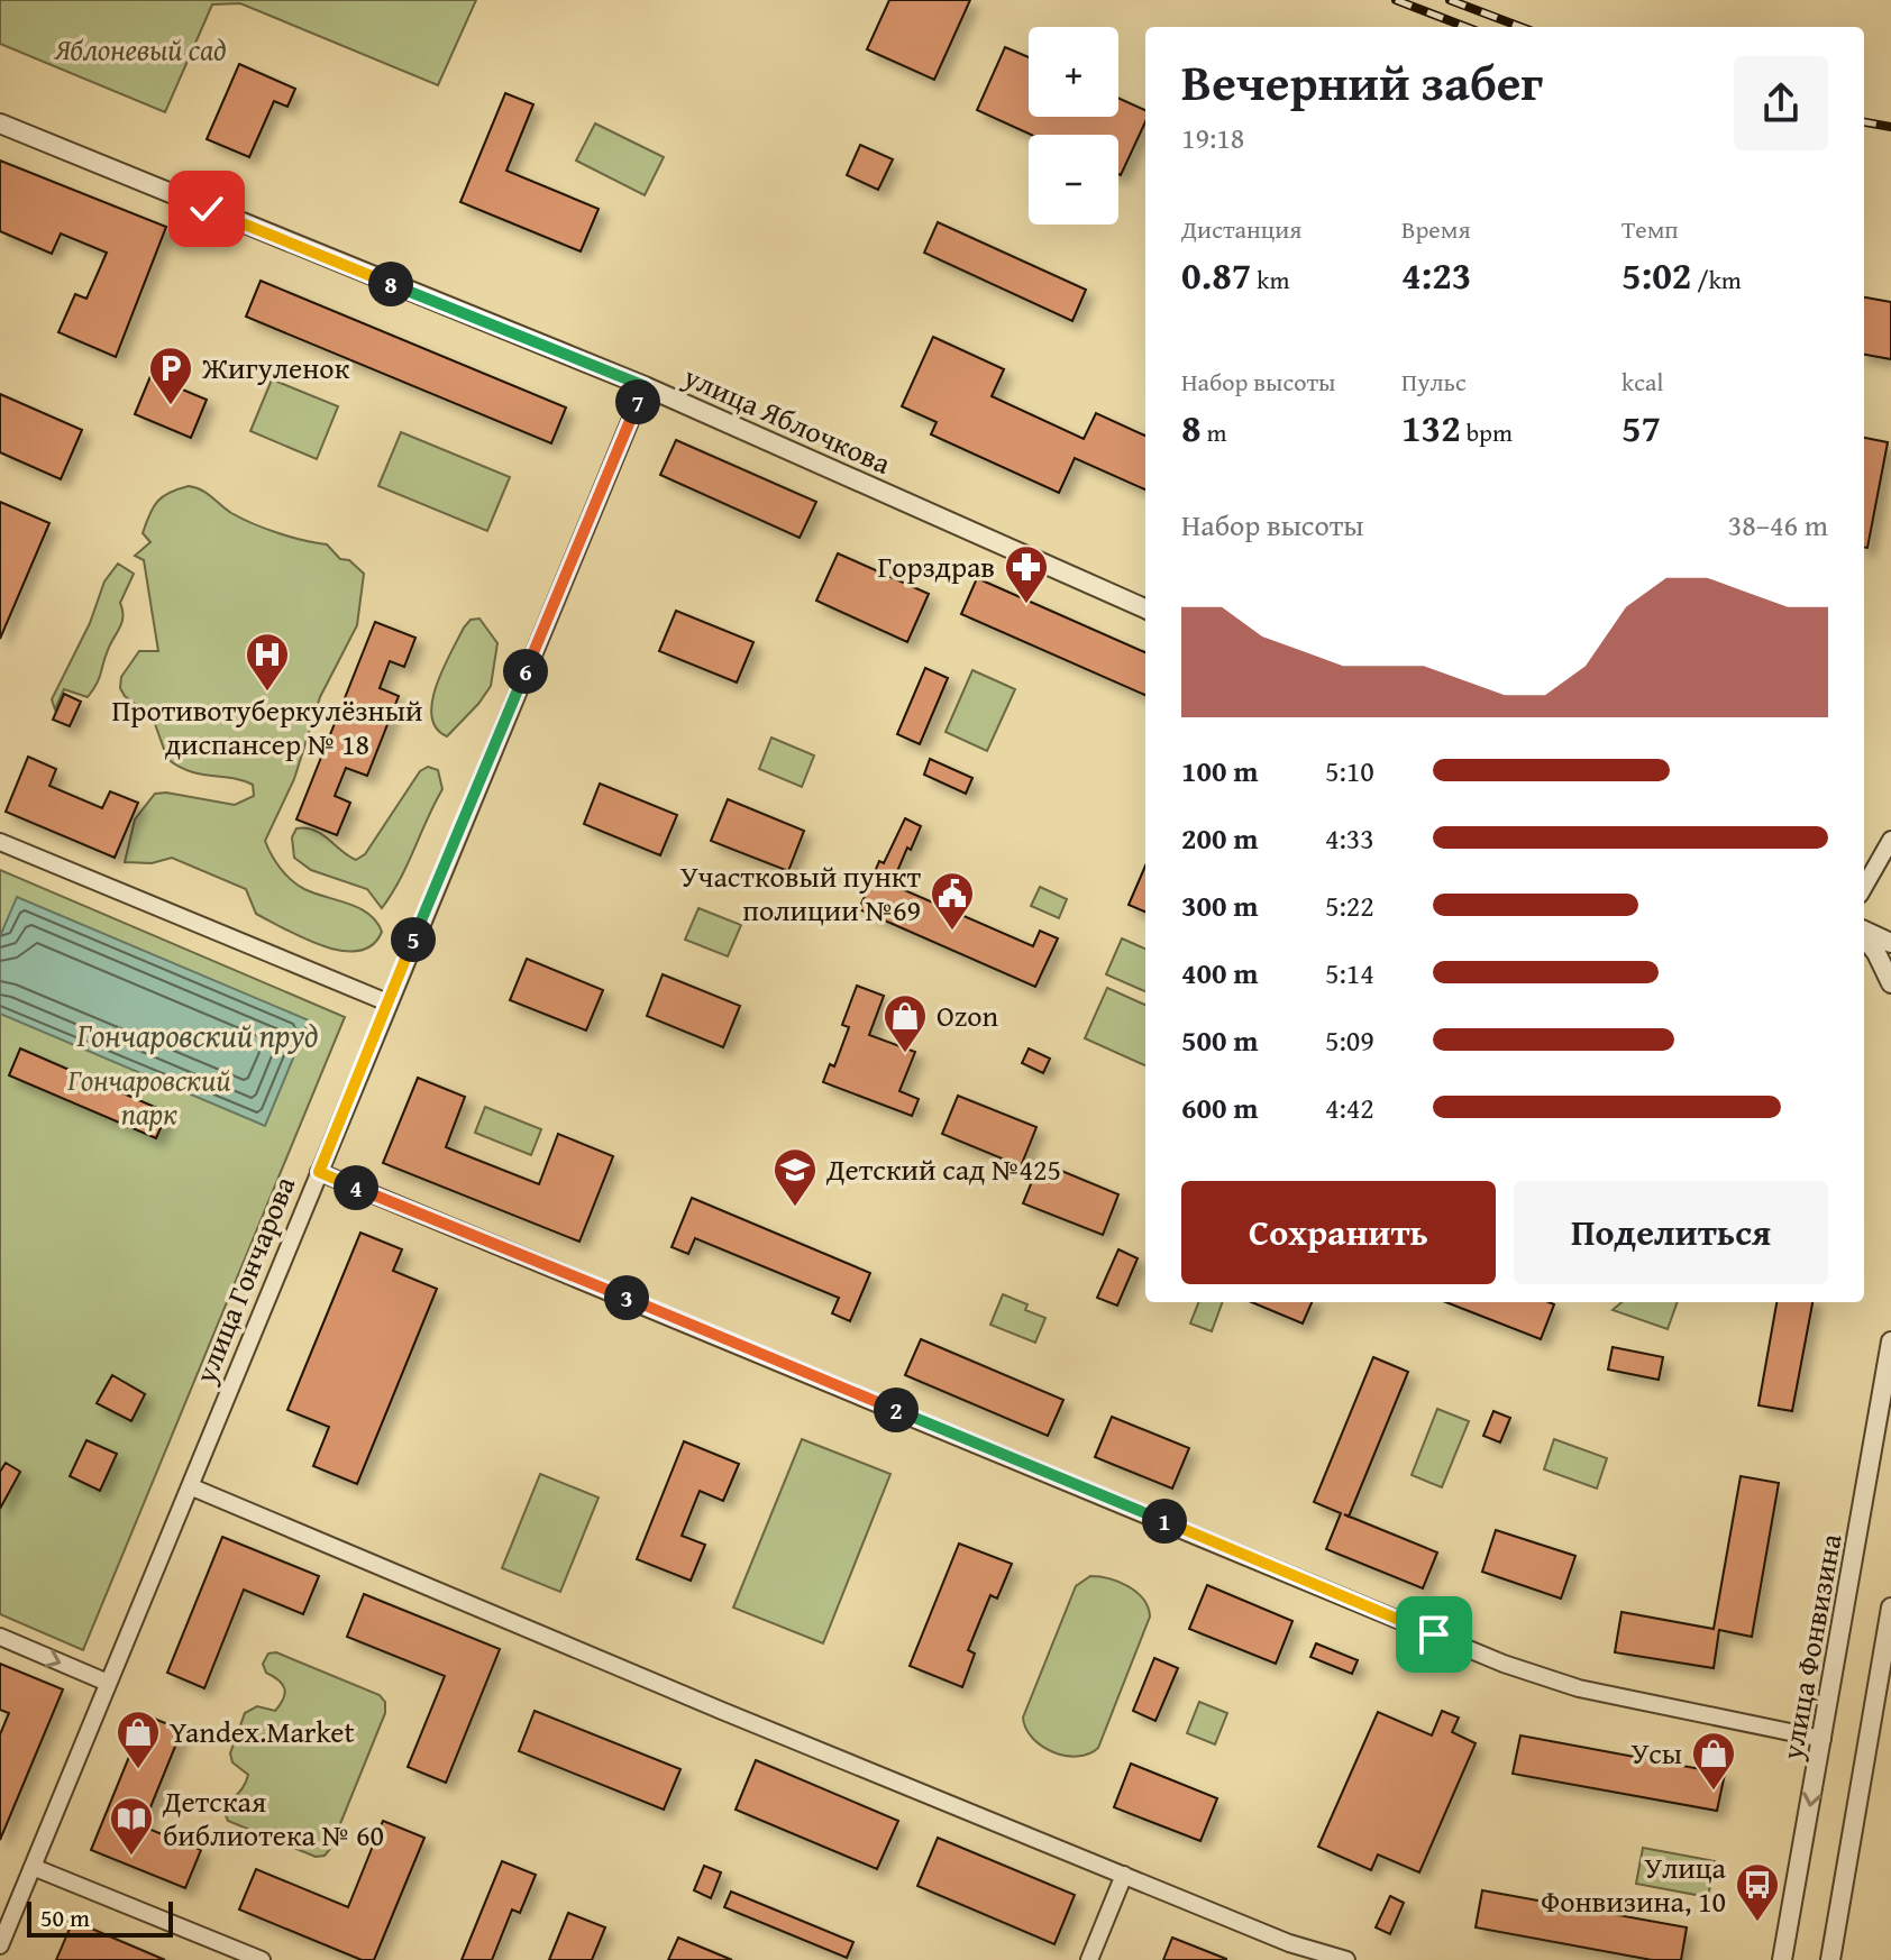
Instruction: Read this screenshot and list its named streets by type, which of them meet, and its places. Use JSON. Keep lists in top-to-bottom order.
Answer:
{
  "streets": {
    "street": ["улица Яблочкова", "улица Гончарова", "улица Фонвизина"]
  },
  "crossings": [
    ["улица Яблочкова", "улица Гончарова"]
  ],
  "water": ["Гончаровский пруд"],
  "parks": ["Яблоневый сад", "Гончаровский парк"],
  "places": {
    "parking": ["Жигуленок"],
    "pharmacy": ["Горздрав"],
    "hospital": ["Противотуберкулёзный диспансер № 18"],
    "public building": ["Участковый пункт полиции №69"],
    "shop": ["Ozon", "Yandex.Market", "Усы"],
    "school or university": ["Детский сад №425"],
    "library": ["Детская библиотека № 60"],
    "bus stop": ["Улица Фонвизина, 10"]
  },
  "scale_bar": "50 m",
  "page": {
    "map_buttons": ["+", "−"],
    "heading": ["Вечерний забег", "19:18"],
    "stats": [
      ["Дистанция", "0.87 km"],
      ["Время", "4:23"],
      ["Темп", "5:02 /km"],
      ["Набор высоты", "8 m"],
      ["Пульс", "132 bpm"],
      ["kcal", "57"]
    ],
    "pins": [
      "8",
      "7",
      "6",
      "5",
      "4",
      "3",
      "2",
      "1"
    ],
    "chart": ["Набор высоты", "38–46 m"],
    "list": [
      {
        "name": "100 m",
        "note": "5:10"
      },
      {
        "name": "200 m",
        "note": "4:33"
      },
      {
        "name": "300 m",
        "note": "5:22"
      },
      {
        "name": "400 m",
        "note": "5:14"
      },
      {
        "name": "500 m",
        "note": "5:09"
      },
      {
        "name": "600 m",
        "note": "4:42"
      }
    ],
    "buttons": ["Сохранить", "Поделиться"],
    "scale": "50 m"
  }
}
